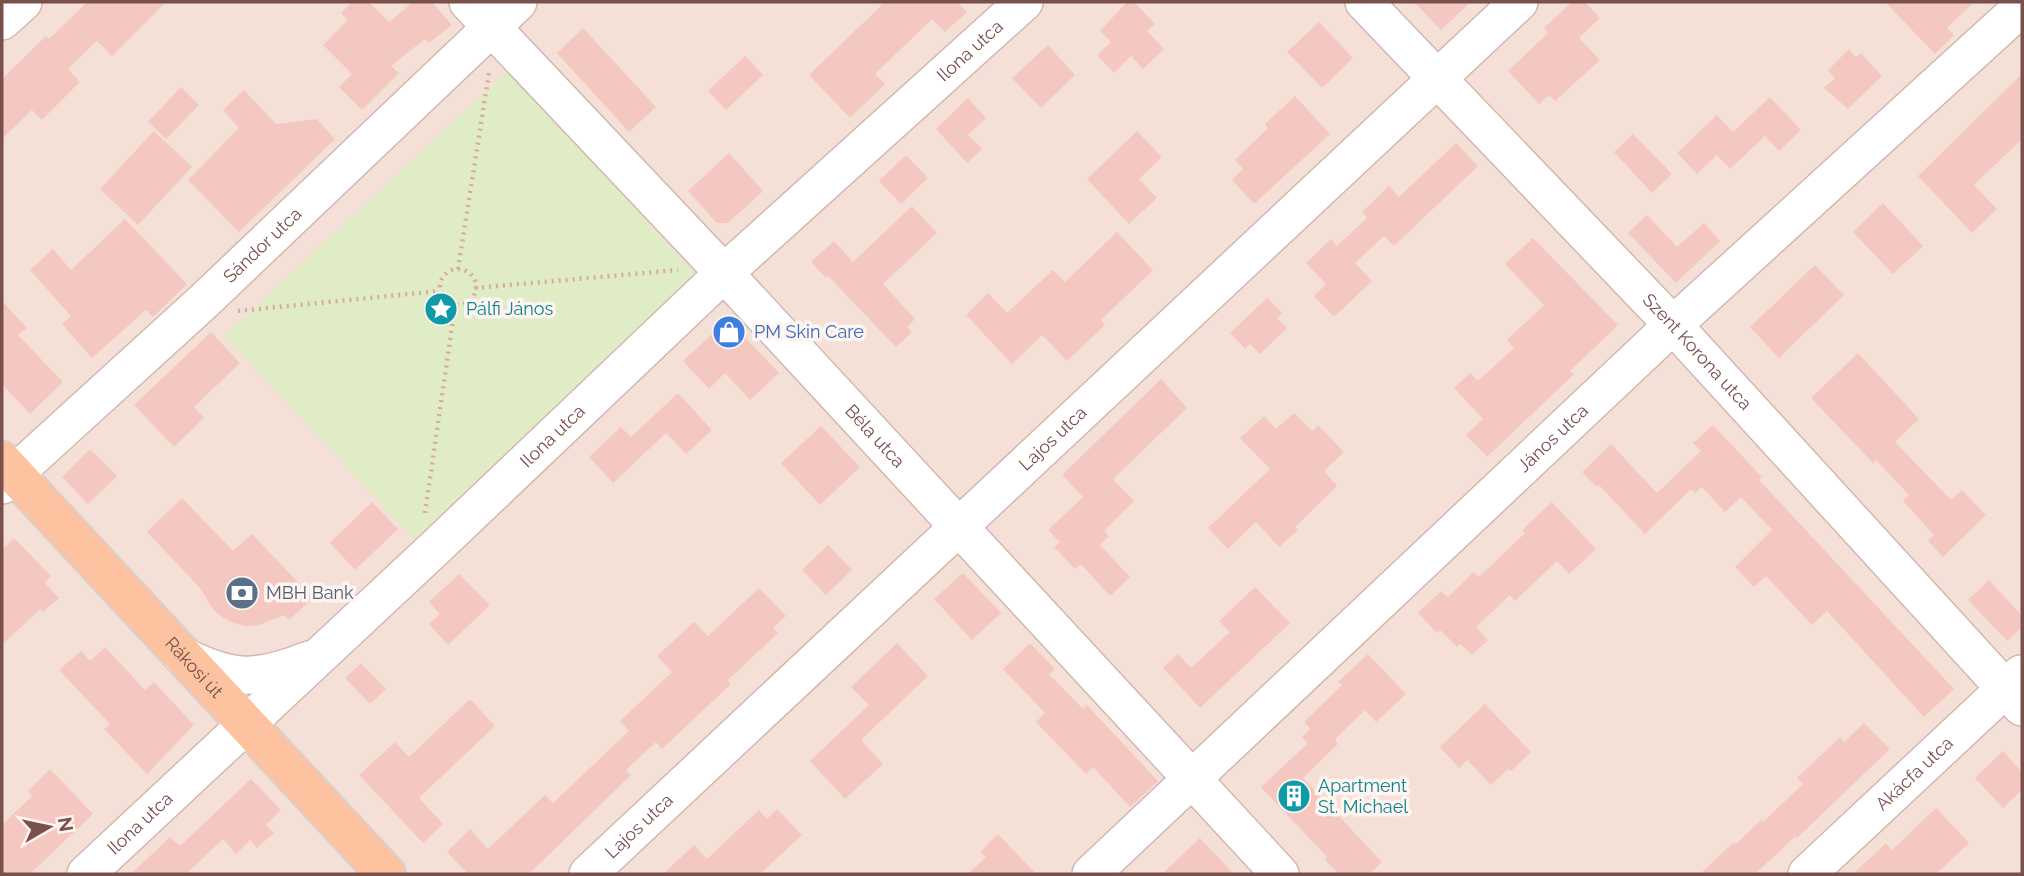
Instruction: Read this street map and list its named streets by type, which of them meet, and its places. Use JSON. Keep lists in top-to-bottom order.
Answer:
{
  "streets": {
    "main road": ["Rákosi út"],
    "street": [
      "Ilona utca",
      "Sándor utca",
      "Szent Korona utca",
      "Béla utca",
      "Lajos utca",
      "János utca",
      "Akácfa utca"
    ]
  },
  "crossings": [
    ["Ilona utca", "Béla utca"],
    ["Ilona utca", "Rákosi út"],
    ["Sándor utca", "Béla utca"],
    ["Sándor utca", "Rákosi út"],
    ["Szent Korona utca", "Lajos utca"],
    ["Szent Korona utca", "János utca"],
    ["Szent Korona utca", "Akácfa utca"],
    ["Béla utca", "Lajos utca"],
    ["Béla utca", "János utca"]
  ],
  "places": {
    "place": ["Pálfi János"],
    "shop": ["PM Skin Care"],
    "bank": ["MBH Bank"],
    "building": ["Apartment St. Michael"]
  },
  "north": "right"
}
